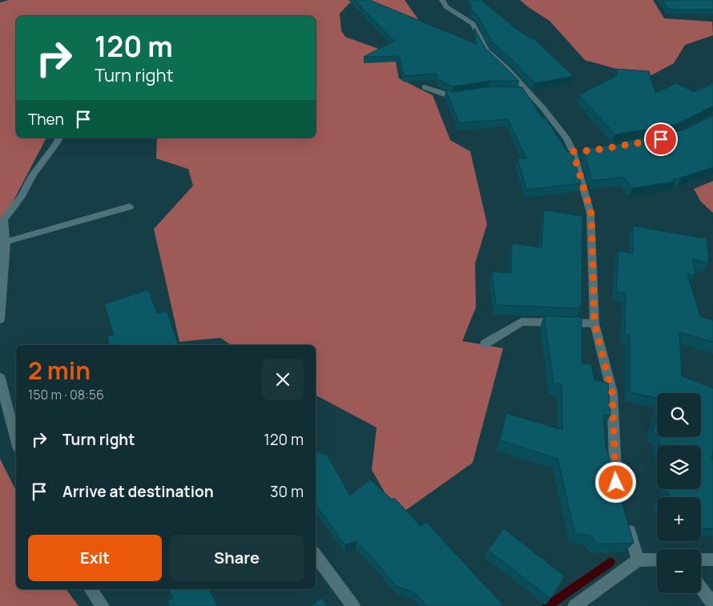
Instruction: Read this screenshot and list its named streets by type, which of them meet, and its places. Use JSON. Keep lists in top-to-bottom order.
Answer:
{
  "page": {
    "turn": ["120 m", "Turn right"],
    "then": "Then",
    "heading": ["2 min", "150 m · 08:56"],
    "map_buttons": ["+", "−"],
    "list": [
      {
        "name": "Turn right",
        "value": "120 m"
      },
      {
        "name": "Arrive at destination",
        "value": "30 m"
      }
    ],
    "buttons": ["Exit", "Share"]
  }
}
